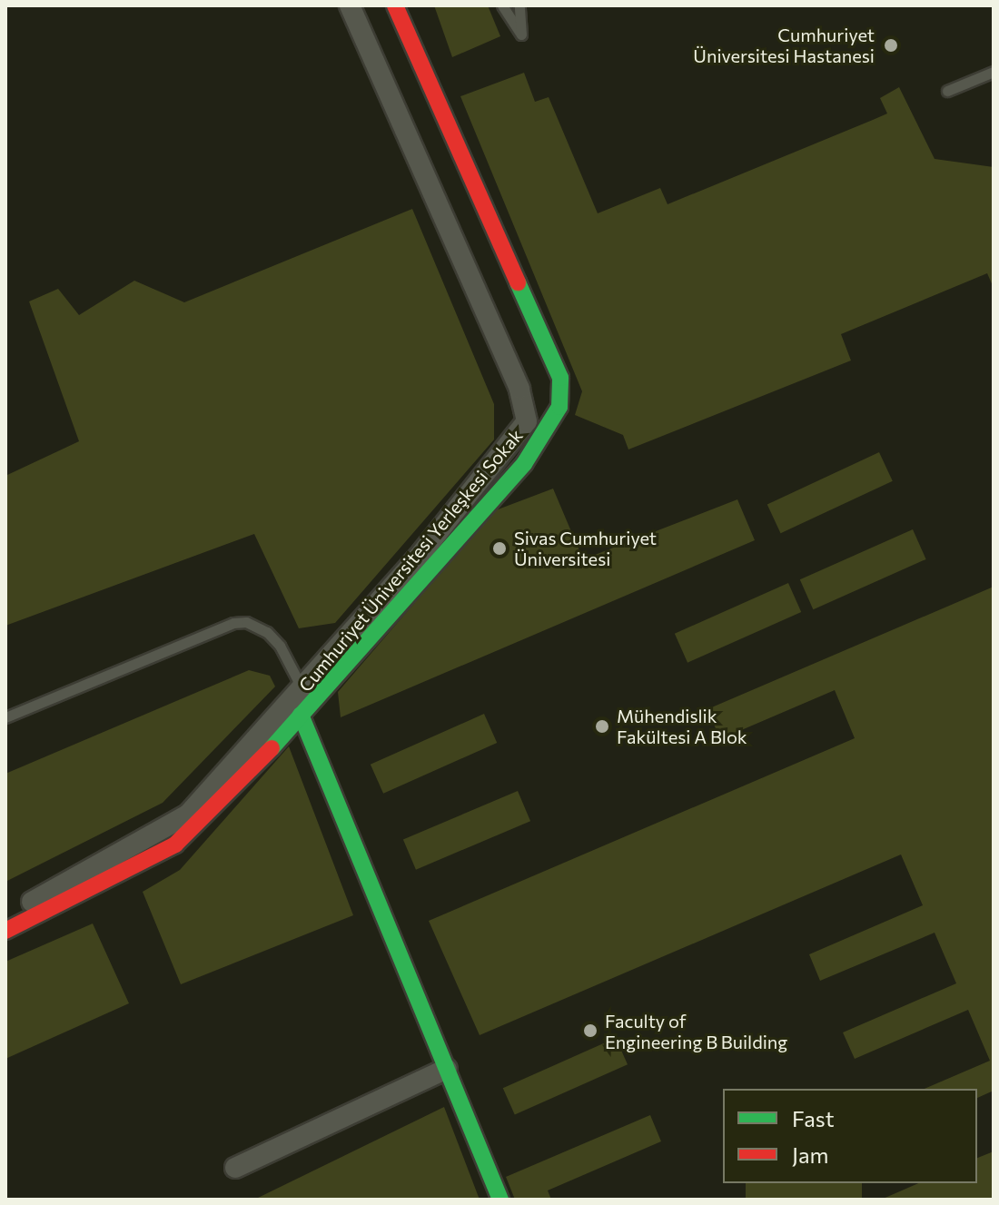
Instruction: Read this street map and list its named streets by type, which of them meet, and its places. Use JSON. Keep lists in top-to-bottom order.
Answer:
{
  "streets": {
    "street": ["Cumhuriyet Üniversitesi Yerleşkesi Sokak"]
  },
  "places": [
    "Cumhuriyet Üniversitesi Hastanesi",
    "Sivas Cumhuriyet Üniversitesi",
    "Mühendislik Fakültesi A Blok",
    "Faculty of Engineering B Building"
  ],
  "legend": ["Fast", "Jam"]
}
